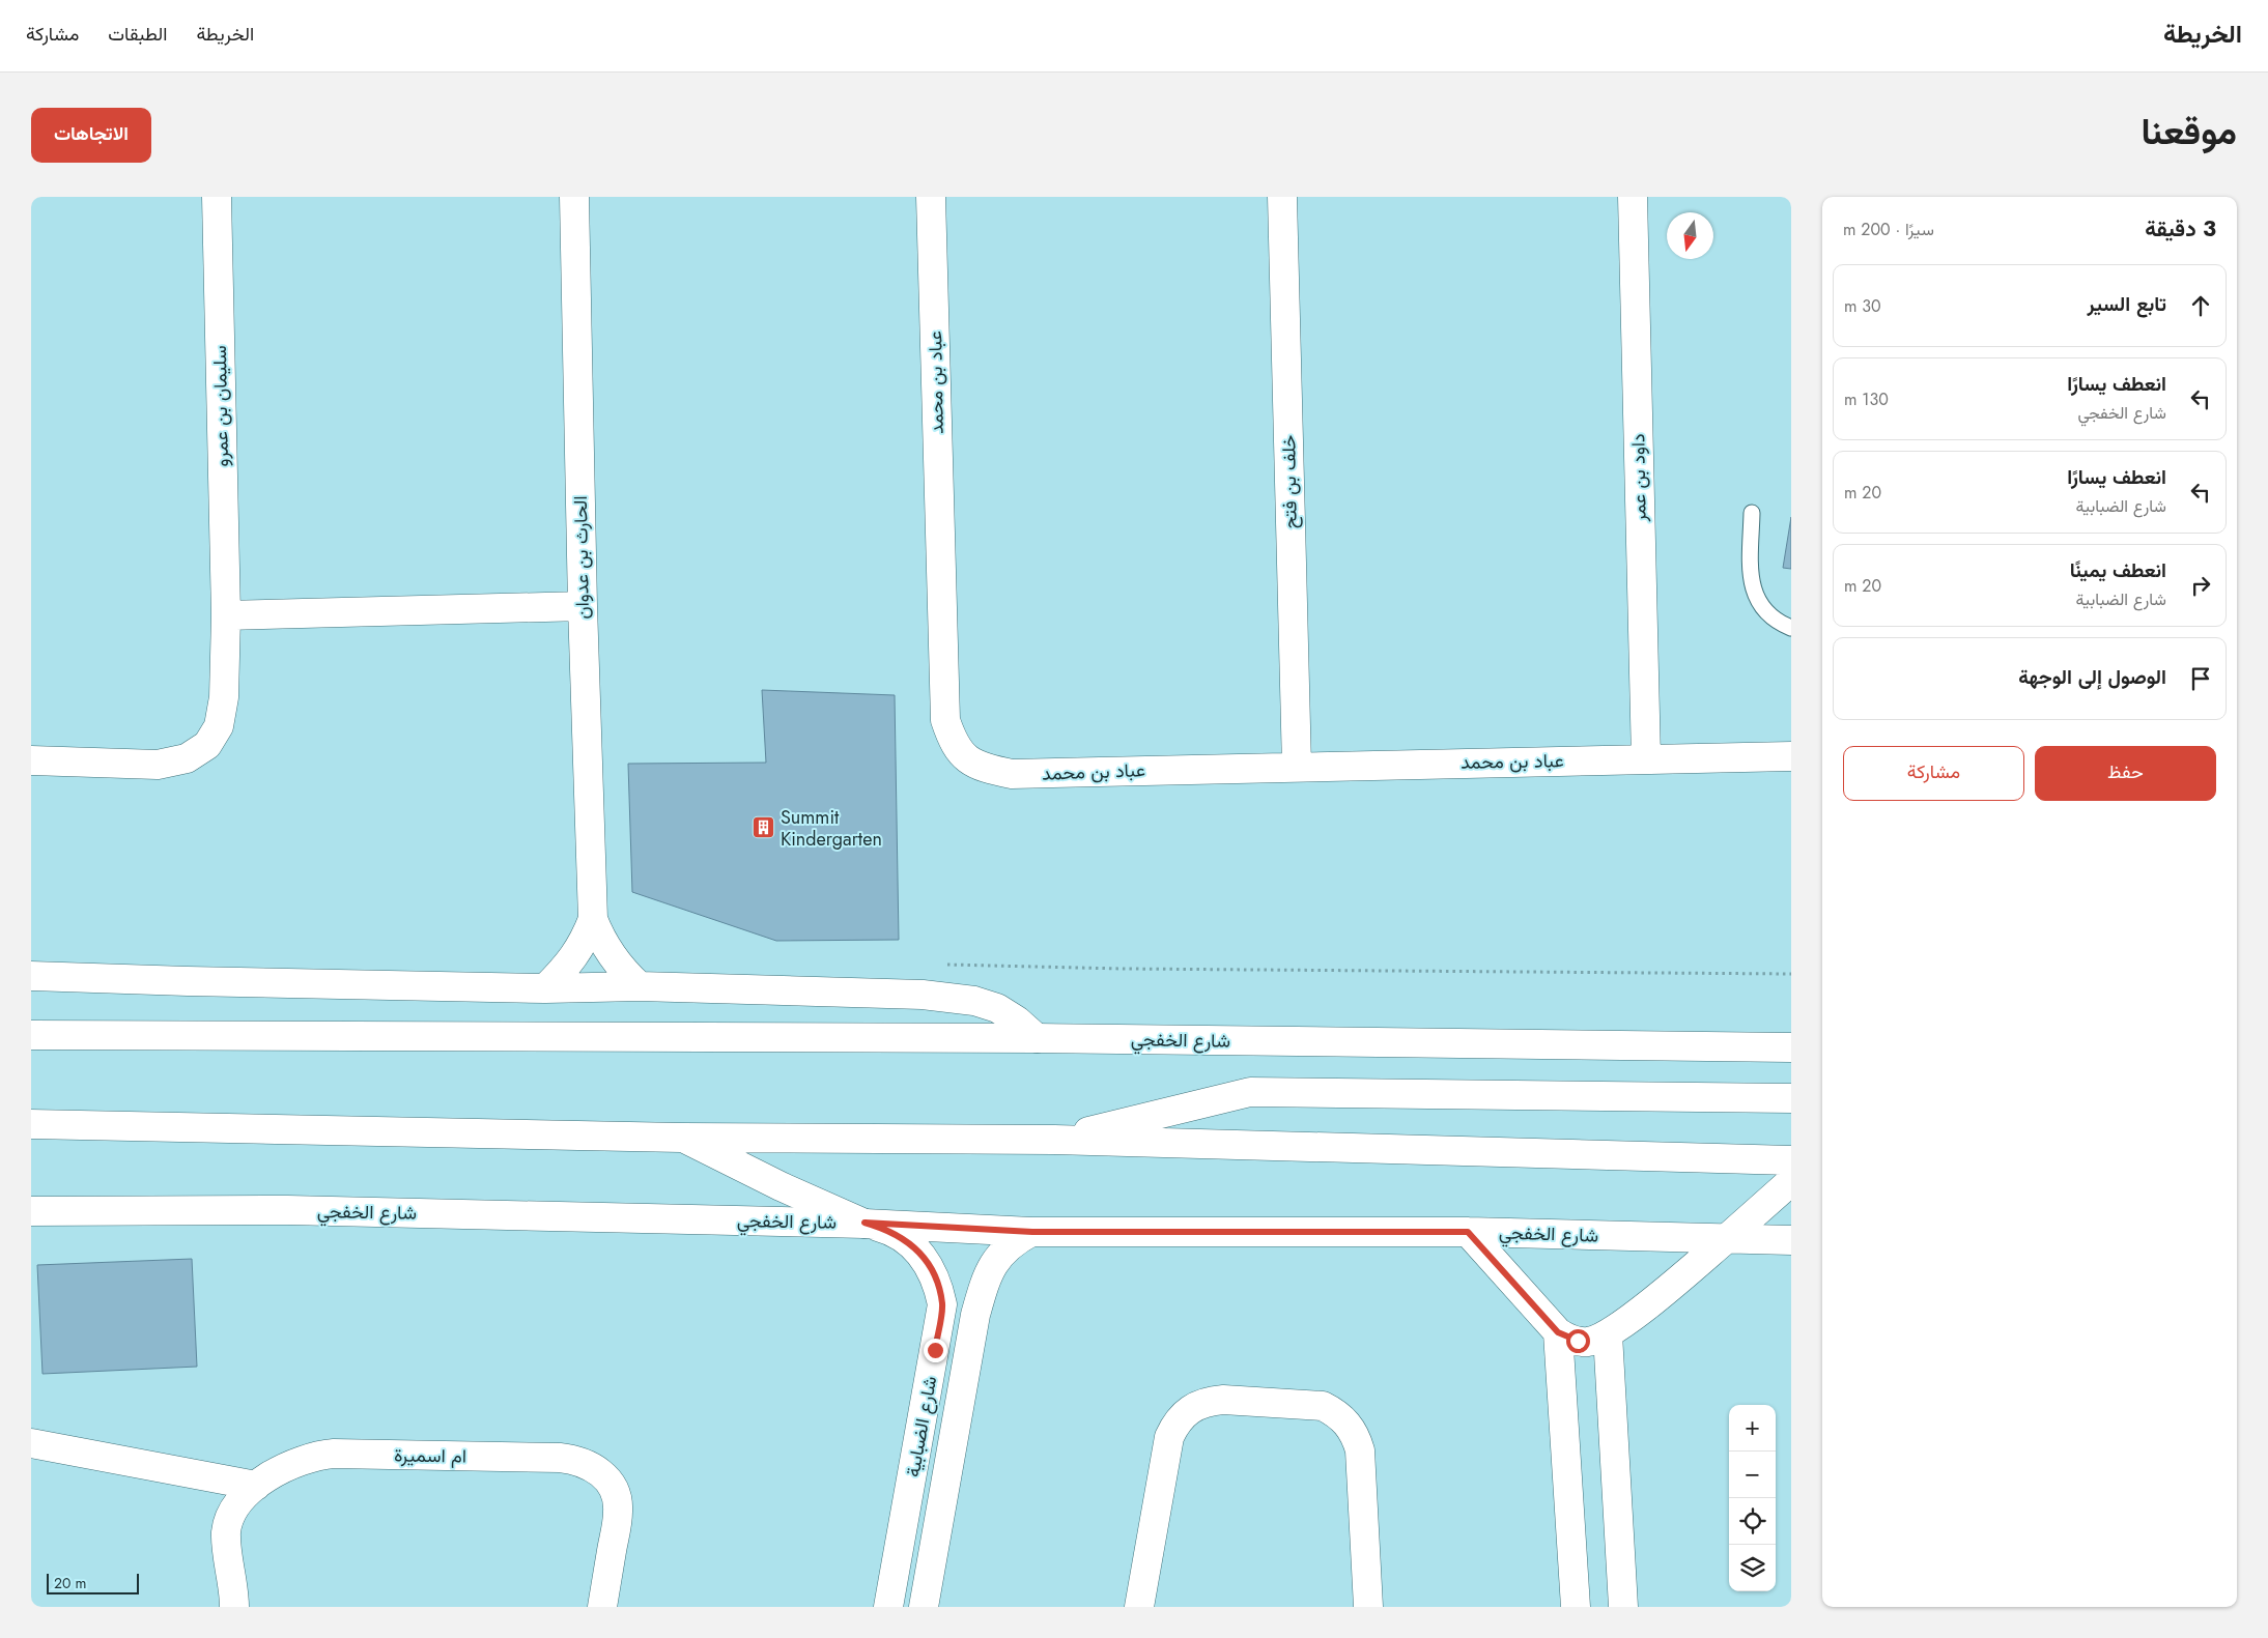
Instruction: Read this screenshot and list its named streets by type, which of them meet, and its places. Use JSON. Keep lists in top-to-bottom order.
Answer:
{
  "streets": {
    "main road": [
      "عباد بن محمد",
      "سليمان بن عمرو",
      "داود بن عمر",
      "خلف بن فتح",
      "الحارث بن عدوان",
      "شارع الخفجي",
      "شارع الضبابية",
      "ام اسميرة"
    ]
  },
  "crossings": [
    ["عباد بن محمد", "داود بن عمر"],
    ["عباد بن محمد", "خلف بن فتح"],
    ["شارع الخفجي", "شارع الضبابية"]
  ],
  "places": {
    "building": ["Summit Kindergarten"]
  },
  "scale_bar": "20 m",
  "north": "bottom",
  "page": {
    "header": "الخريطة",
    "nav": ["الخريطة", "الطبقات", "مشاركة"],
    "title": "موقعنا",
    "buttons": [
      "الاتجاهات",
      ["حفظ", "مشاركة"]
    ],
    "heading": ["3 دقيقة", "سيرًا · 200 m"],
    "list": [
      ["تابع السير", "30 m"],
      ["انعطف يسارًا", "شارع الخفجي", "130 m"],
      ["انعطف يسارًا", "شارع الضبابية", "20 m"],
      ["انعطف يمينًا", "شارع الضبابية", "20 m"],
      "الوصول إلى الوجهة"
    ],
    "map_buttons": ["+", "−"],
    "scale": "20 m"
  }
}
